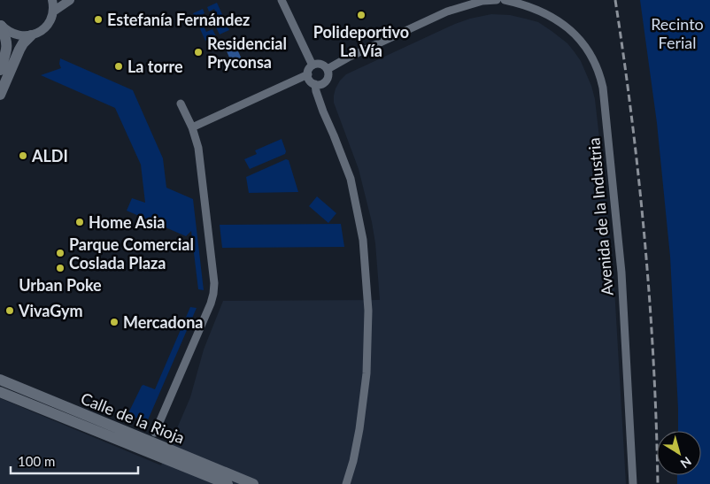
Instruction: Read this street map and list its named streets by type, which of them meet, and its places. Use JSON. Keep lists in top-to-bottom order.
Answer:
{
  "streets": {
    "main road": ["Calle de la Rioja"],
    "street": ["Avenida de la Industria"]
  },
  "parks": ["Recinto Ferial"],
  "places": [
    "Polideportivo La Vía",
    "Estefanía Fernández",
    "Residencial Pryconsa",
    "La torre",
    "ALDI",
    "Home Asia",
    "Parque Comercial Coslada Plaza",
    "Urban Poke",
    "VivaGym",
    "Mercadona"
  ],
  "scale_bar": "100 m",
  "north": "bottom right"
}
